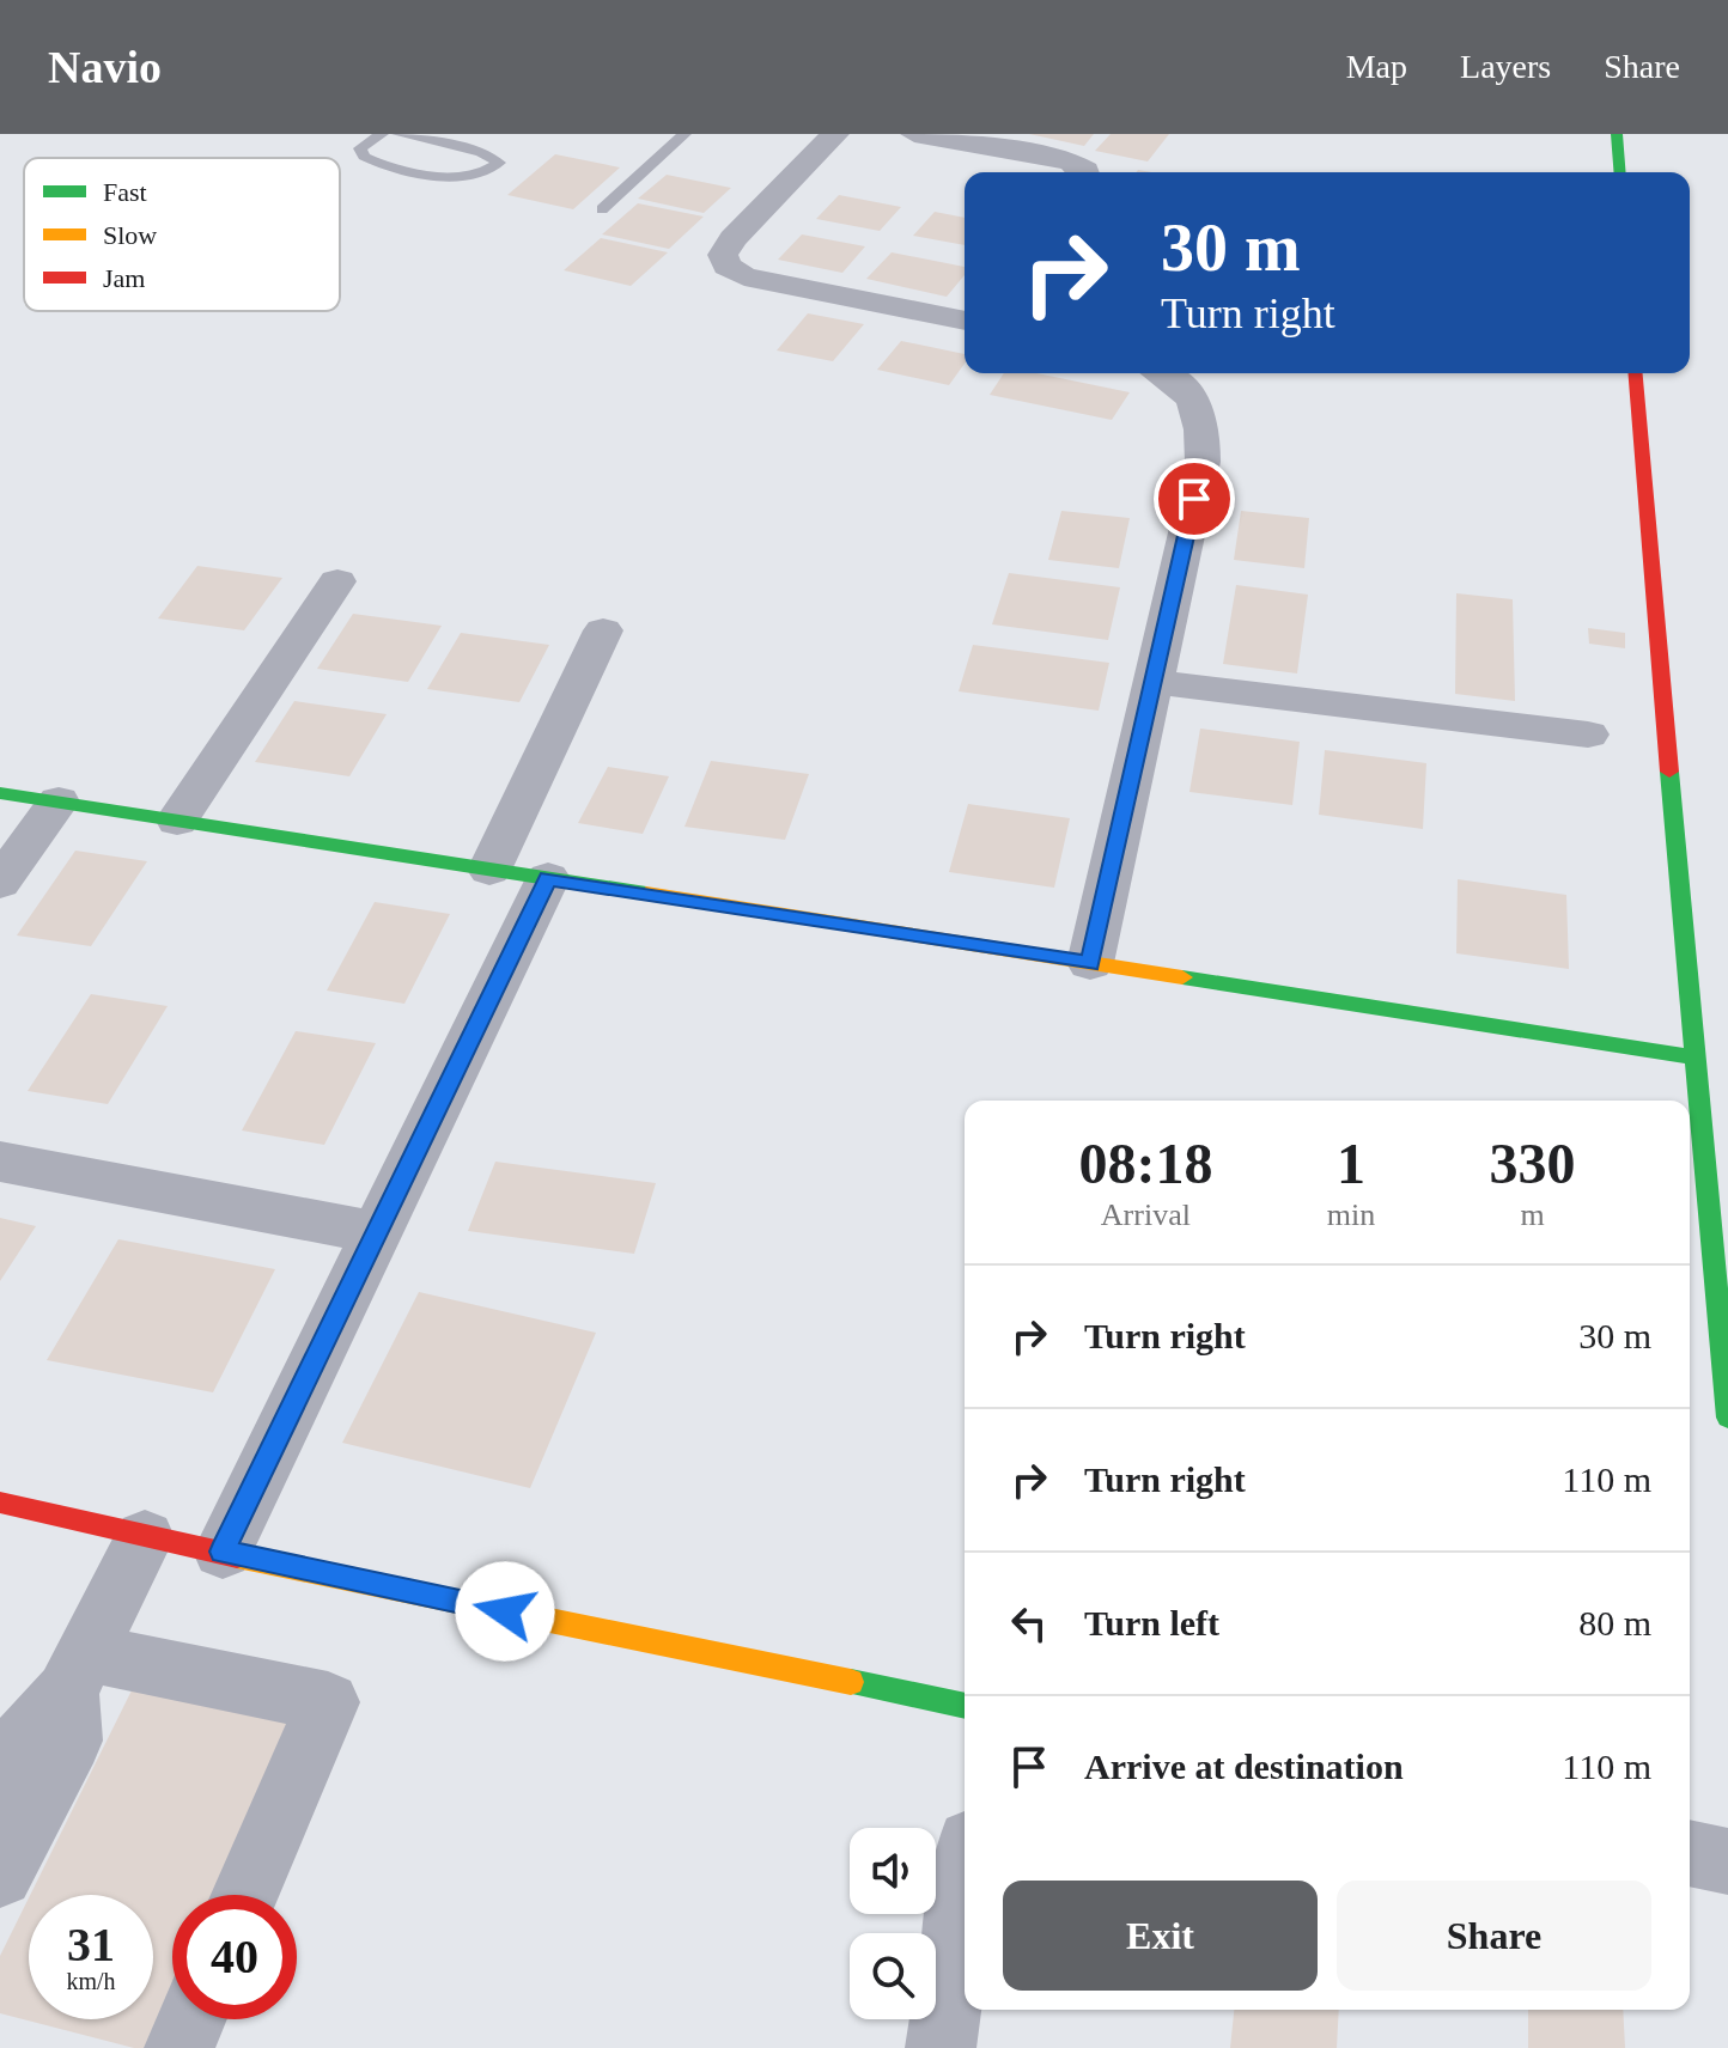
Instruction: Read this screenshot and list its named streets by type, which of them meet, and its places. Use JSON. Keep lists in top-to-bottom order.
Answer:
{
  "legend": ["Fast", "Slow", "Jam"],
  "page": {
    "header": "Navio",
    "nav": ["Map", "Layers", "Share"],
    "turn": ["30 m", "Turn right"],
    "eta": [
      "08:18",
      "Arrival",
      "1",
      "min",
      "330",
      "m"
    ],
    "list": [
      {
        "name": "Turn right",
        "value": "30 m"
      },
      {
        "name": "Turn right",
        "value": "110 m"
      },
      {
        "name": "Turn left",
        "value": "80 m"
      },
      {
        "name": "Arrive at destination",
        "value": "110 m"
      }
    ],
    "buttons": ["Exit", "Share"],
    "speed": "31 km/h",
    "limit": "40"
  }
}
